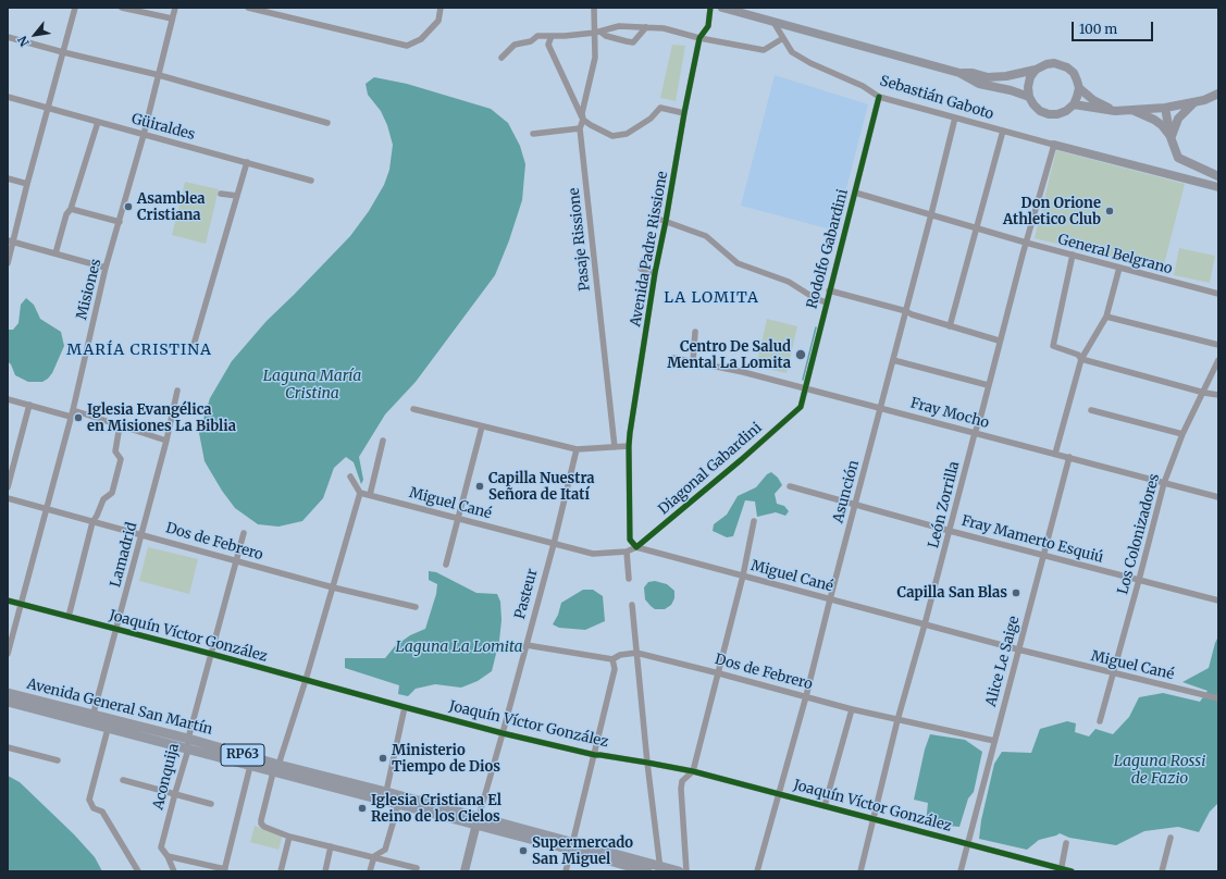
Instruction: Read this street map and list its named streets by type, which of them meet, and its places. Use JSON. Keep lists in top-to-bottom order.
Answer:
{
  "streets": {
    "main road": ["Pasteur", "Avenida General San Martín", "RP63"],
    "street": [
      "Sebastián Gaboto",
      "Güiraldes",
      "Pasaje Rissione",
      "Avenida Padre Rissione",
      "Rodolfo Gabardini",
      "General Belgrano",
      "Misiones",
      "Fray Mocho",
      "Diagonal Gabardini",
      "Asunción",
      "Miguel Cané",
      "León Zorrilla",
      "Los Colonizadores",
      "Fray Mamerto Esquiú",
      "Dos de Febrero",
      "Lamadrid",
      "Joaquín Víctor González",
      "Alice Le Saige",
      "Aconquija"
    ]
  },
  "crossings": [
    ["Sebastián Gaboto", "Rodolfo Gabardini"],
    ["Sebastián Gaboto", "Asunción"],
    ["Sebastián Gaboto", "León Zorrilla"],
    ["Güiraldes", "Misiones"],
    ["Avenida Padre Rissione", "Diagonal Gabardini"],
    ["Avenida Padre Rissione", "Miguel Cané"],
    ["Rodolfo Gabardini", "General Belgrano"],
    ["Rodolfo Gabardini", "Fray Mocho"],
    ["Rodolfo Gabardini", "Diagonal Gabardini"],
    ["General Belgrano", "Asunción"],
    ["General Belgrano", "León Zorrilla"],
    ["Misiones", "Dos de Febrero"],
    ["Misiones", "Joaquín Víctor González"],
    ["Fray Mocho", "Asunción"],
    ["Fray Mocho", "León Zorrilla"],
    ["Fray Mocho", "Los Colonizadores"],
    ["Fray Mocho", "Alice Le Saige"],
    ["Diagonal Gabardini", "Miguel Cané"],
    ["Asunción", "Miguel Cané"],
    ["Asunción", "Fray Mamerto Esquiú"],
    ["Asunción", "Dos de Febrero"],
    ["Asunción", "Joaquín Víctor González"],
    ["Miguel Cané", "León Zorrilla"],
    ["Miguel Cané", "Los Colonizadores"],
    ["Miguel Cané", "Pasteur"],
    ["Miguel Cané", "Alice Le Saige"],
    ["León Zorrilla", "Fray Mamerto Esquiú"],
    ["León Zorrilla", "Dos de Febrero"],
    ["León Zorrilla", "Joaquín Víctor González"],
    ["Los Colonizadores", "Fray Mamerto Esquiú"],
    ["Fray Mamerto Esquiú", "Alice Le Saige"],
    ["Dos de Febrero", "Lamadrid"],
    ["Dos de Febrero", "Pasteur"],
    ["Dos de Febrero", "Alice Le Saige"],
    ["Dos de Febrero", "Aconquija"],
    ["Lamadrid", "Joaquín Víctor González"],
    ["Lamadrid", "Avenida General San Martín"],
    ["Pasteur", "Joaquín Víctor González"],
    ["Pasteur", "Avenida General San Martín"],
    ["Joaquín Víctor González", "Alice Le Saige"],
    ["Joaquín Víctor González", "Aconquija"],
    ["Avenida General San Martín", "Aconquija"]
  ],
  "districts": ["LA LOMITA", "MARÍA CRISTINA"],
  "water": ["Laguna María Cristina", "Laguna La Lomita", "Laguna Rossi de Fazio"],
  "places": [
    "Asamblea Cristiana",
    "Don Orione Athletico Club",
    "Centro De Salud Mental La Lomita",
    "Iglesia Evangélica en Misiones La Biblia",
    "Capilla Nuestra Señora de Itatí",
    "Capilla San Blas",
    "Ministerio Tiempo de Dios",
    "Iglesia Cristiana El Reino de los Cielos",
    "Supermercado San Miguel"
  ],
  "scale_bar": "100 m",
  "north": "bottom left"
}
